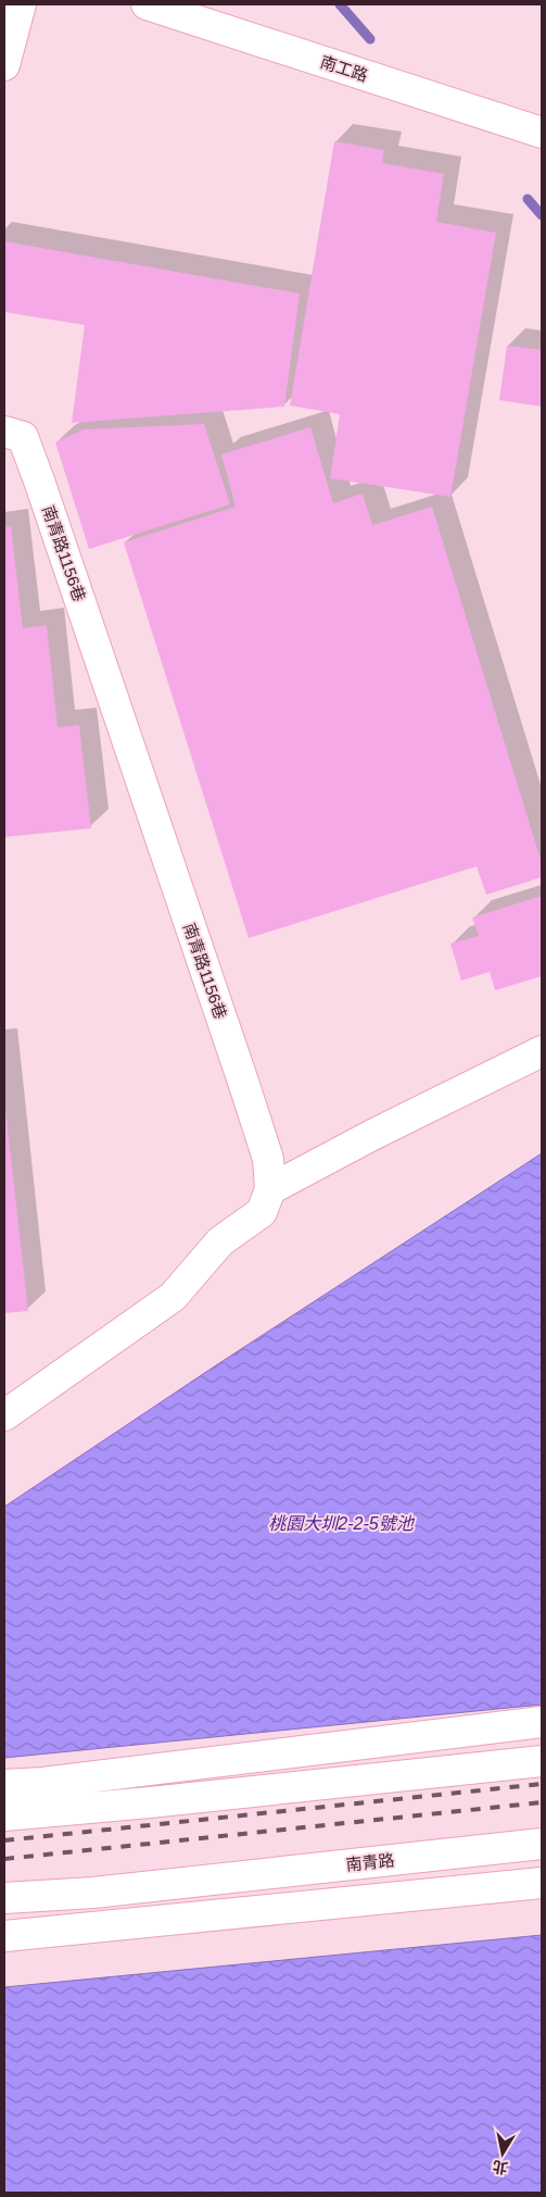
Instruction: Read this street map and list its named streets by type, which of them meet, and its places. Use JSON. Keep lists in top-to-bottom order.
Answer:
{
  "streets": {
    "main road": ["南工路", "南青路1156巷", "南青路"]
  },
  "water": ["桃園大圳2-2-5號池"],
  "north": "bottom"
}
